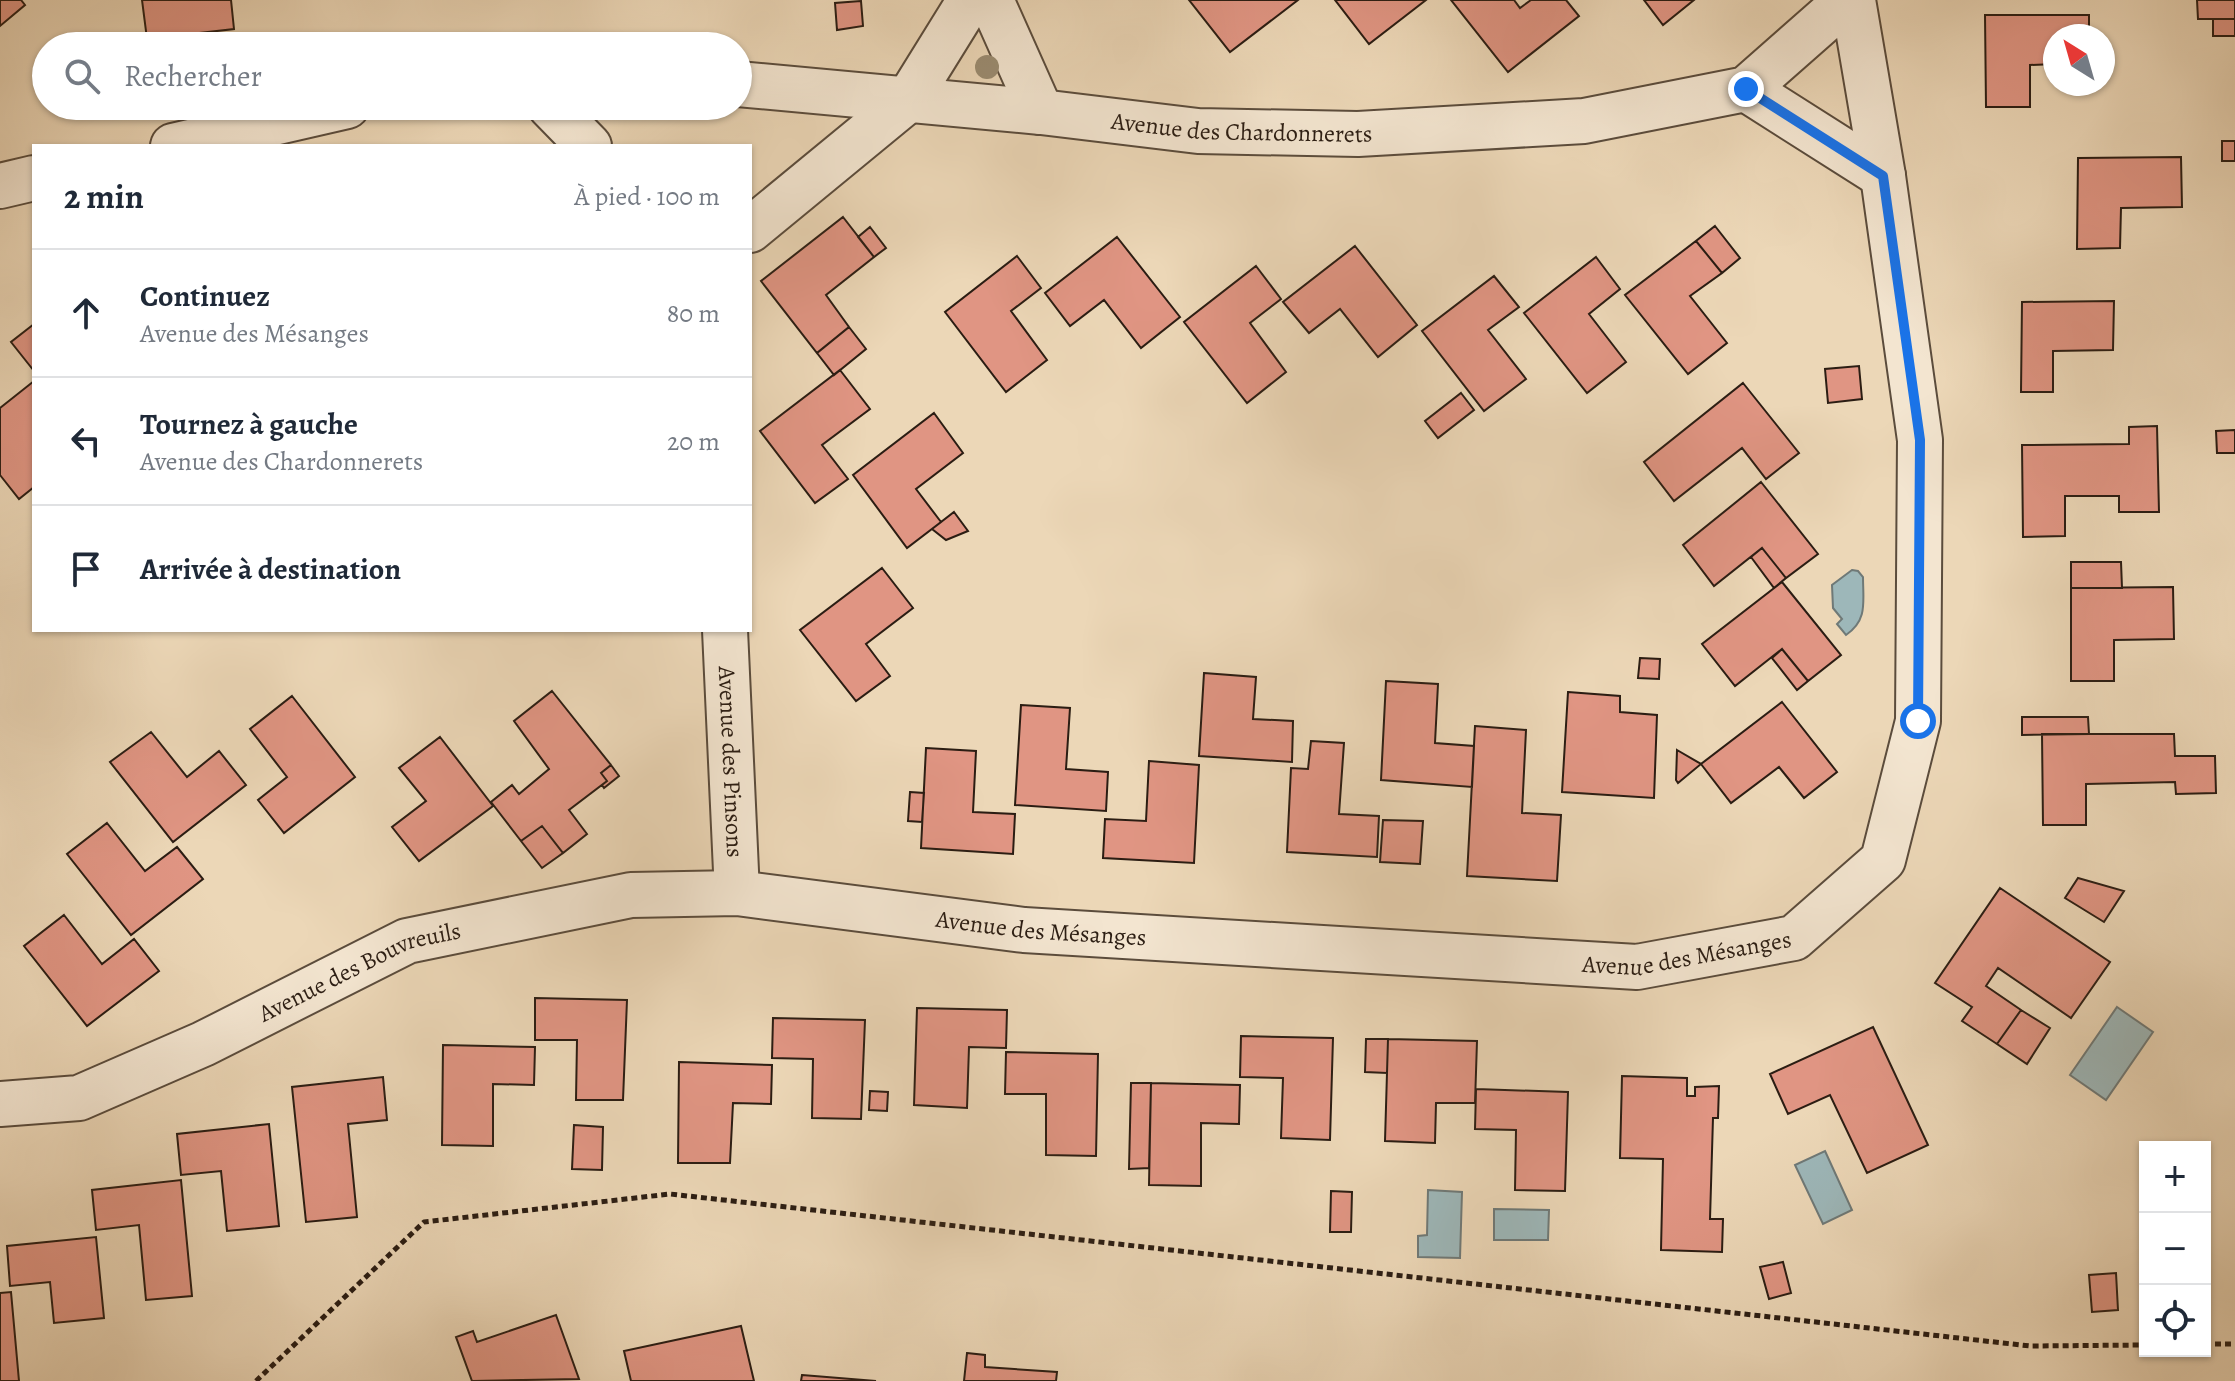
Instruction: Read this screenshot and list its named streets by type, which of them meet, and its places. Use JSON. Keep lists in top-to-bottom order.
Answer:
{
  "streets": {
    "street": [
      "Avenue des Chardonnerets",
      "Avenue des Pinsons",
      "Avenue des Mésanges",
      "Avenue des Bouvreuils"
    ]
  },
  "crossings": [
    ["Avenue des Pinsons", "Avenue des Mésanges"],
    ["Avenue des Pinsons", "Avenue des Bouvreuils"],
    ["Avenue des Mésanges", "Avenue des Bouvreuils"]
  ],
  "north": "top left",
  "page": {
    "search": "Rechercher",
    "heading": ["2 min", "À pied · 100 m"],
    "list": [
      ["Continuez", "Avenue des Mésanges", "80 m"],
      ["Tournez à gauche", "Avenue des Chardonnerets", "20 m"],
      "Arrivée à destination"
    ],
    "map_buttons": ["+", "−"]
  }
}
